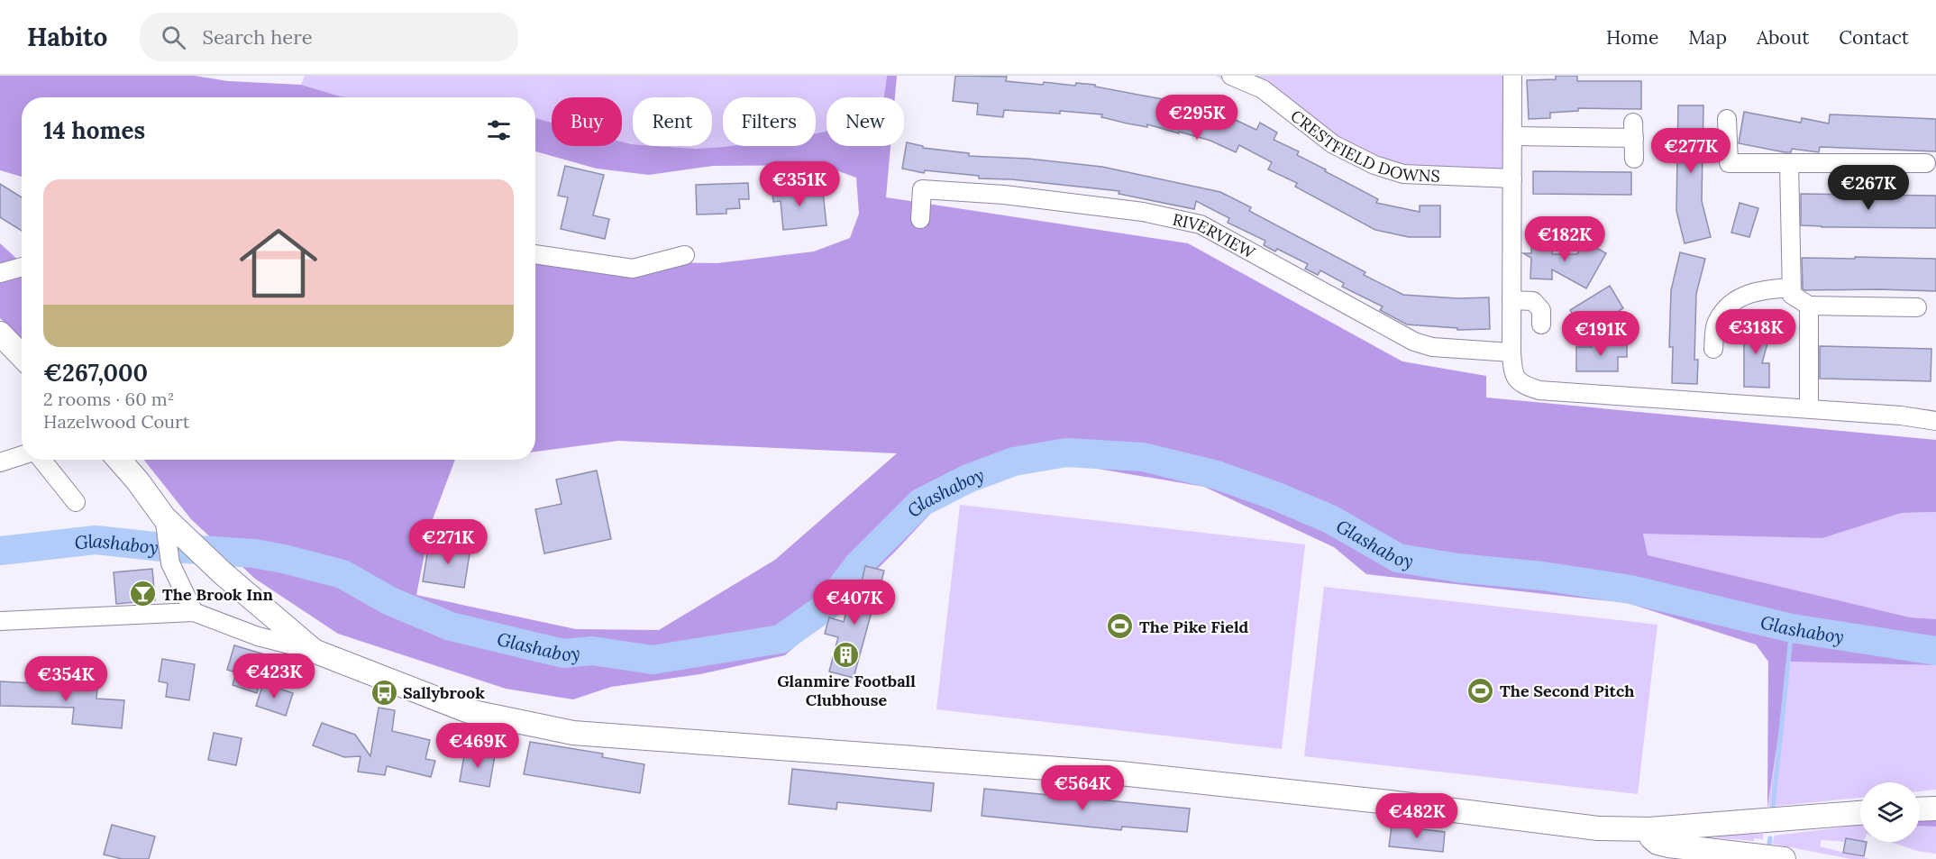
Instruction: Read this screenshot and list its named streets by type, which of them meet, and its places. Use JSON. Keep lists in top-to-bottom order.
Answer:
{
  "streets": {
    "street": ["CRESTFIELD DOWNS", "RIVERVIEW"]
  },
  "water": ["Glashaboy"],
  "places": {
    "bar": ["The Brook Inn"],
    "sports": ["The Pike Field", "The Second Pitch"],
    "building": ["Glanmire Football Clubhouse"],
    "bus stop": ["Sallybrook"]
  },
  "page": {
    "header": "Habito",
    "search": "Search here",
    "nav": [
      "Home",
      "Map",
      "About",
      "Contact"
    ],
    "price": [
      "€295K",
      "€277K",
      "€351K",
      "€267K",
      "€182K",
      "€318K",
      "€191K",
      "€271K",
      "€407K",
      "€423K",
      "€354K",
      "€469K",
      "€564K",
      "€482K"
    ],
    "chip": [
      "Buy",
      "Rent",
      "Filters",
      "New"
    ],
    "heading": "14 homes",
    "list": [
      {
        "name": "€267,000",
        "note": "2 rooms · 60 m² · Hazelwood Court"
      }
    ]
  }
}
